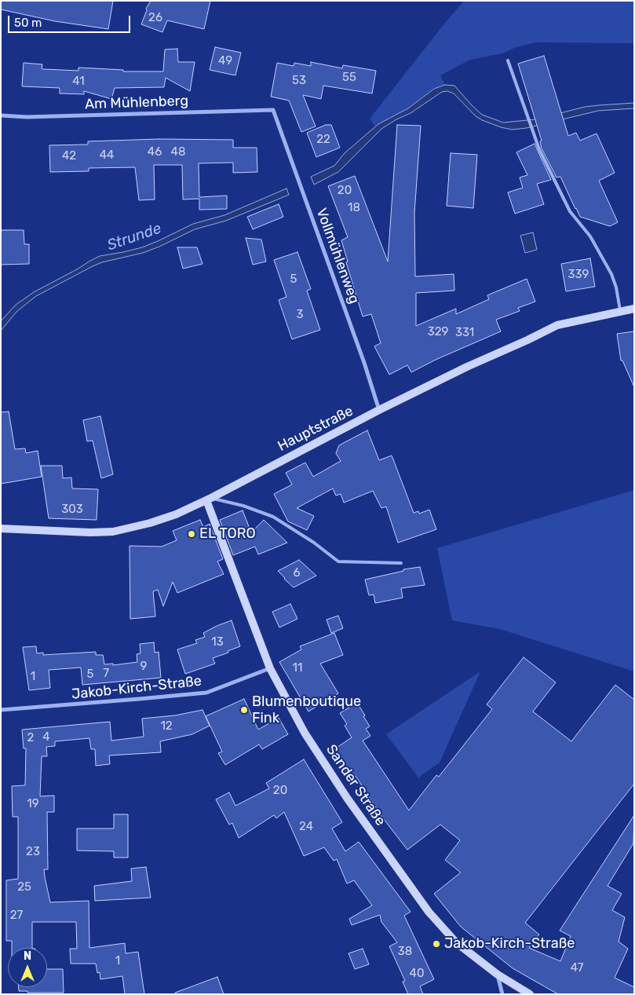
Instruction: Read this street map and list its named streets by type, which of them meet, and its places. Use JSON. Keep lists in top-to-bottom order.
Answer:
{
  "streets": {
    "main road": ["Hauptstraße", "Sander Straße"],
    "street": ["Am Mühlenberg", "Vollmühlenweg", "Jakob-Kirch-Straße"]
  },
  "crossings": [
    ["Am Mühlenberg", "Vollmühlenweg"],
    ["Vollmühlenweg", "Hauptstraße"],
    ["Hauptstraße", "Sander Straße"],
    ["Jakob-Kirch-Straße", "Sander Straße"]
  ],
  "water": ["Strunde"],
  "places": ["EL TORO", "Blumenboutique Fink", "Jakob-Kirch-Straße"],
  "house_numbers": [
    "26",
    "49",
    "55",
    "53",
    "41",
    "22",
    "46",
    "48",
    "44",
    "42",
    "20",
    "18",
    "339",
    "5",
    "3",
    "329",
    "331",
    "303",
    "6",
    "13",
    "9",
    "11",
    "7",
    "5",
    "1",
    "12",
    "4",
    "2",
    "20",
    "19",
    "24",
    "23",
    "25",
    "27",
    "38",
    "1",
    "47",
    "40"
  ],
  "scale_bar": "50 m",
  "north": "top"
}
